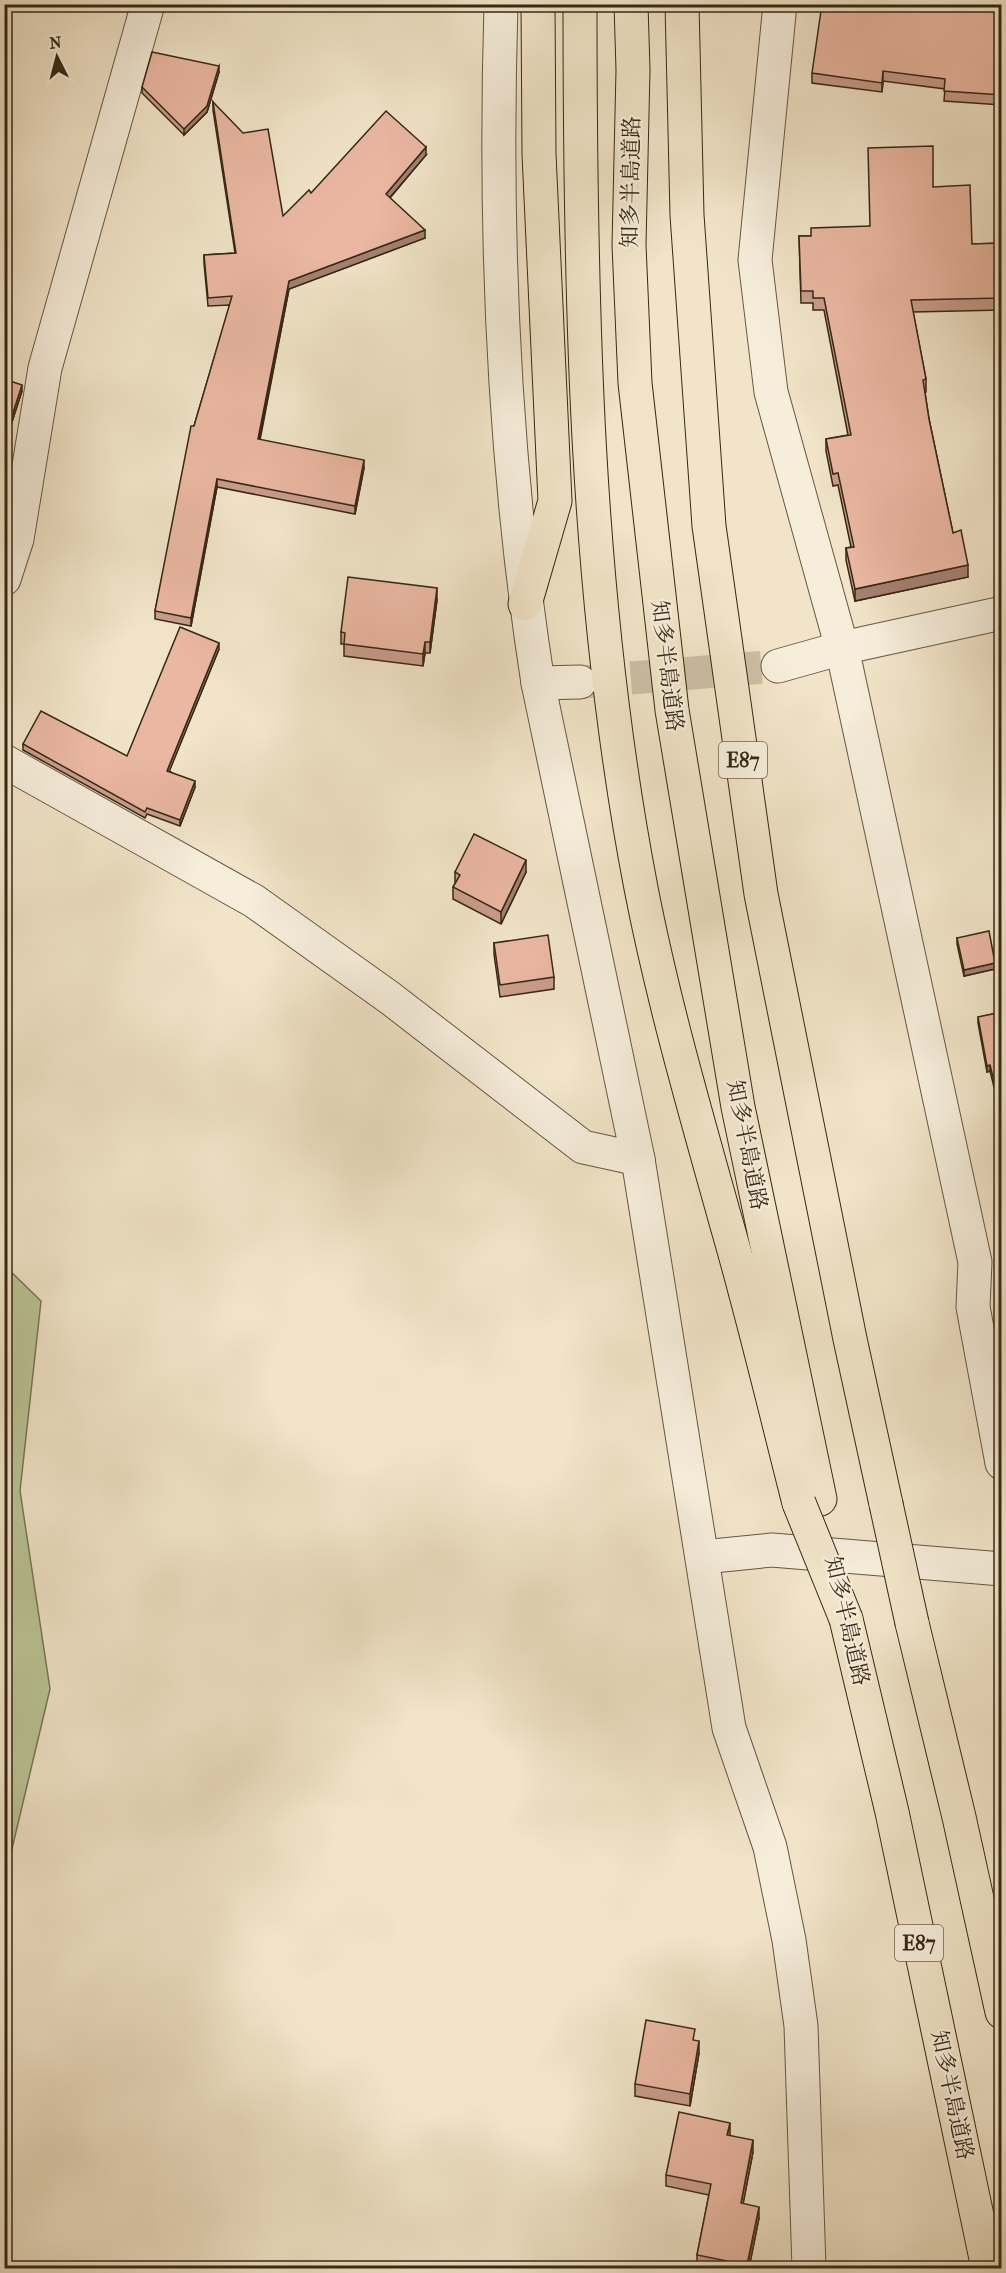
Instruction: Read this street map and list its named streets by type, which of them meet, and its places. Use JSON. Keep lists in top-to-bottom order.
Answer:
{
  "streets": {
    "highway": ["知多半島道路", "E87"]
  },
  "north": "top"
}
